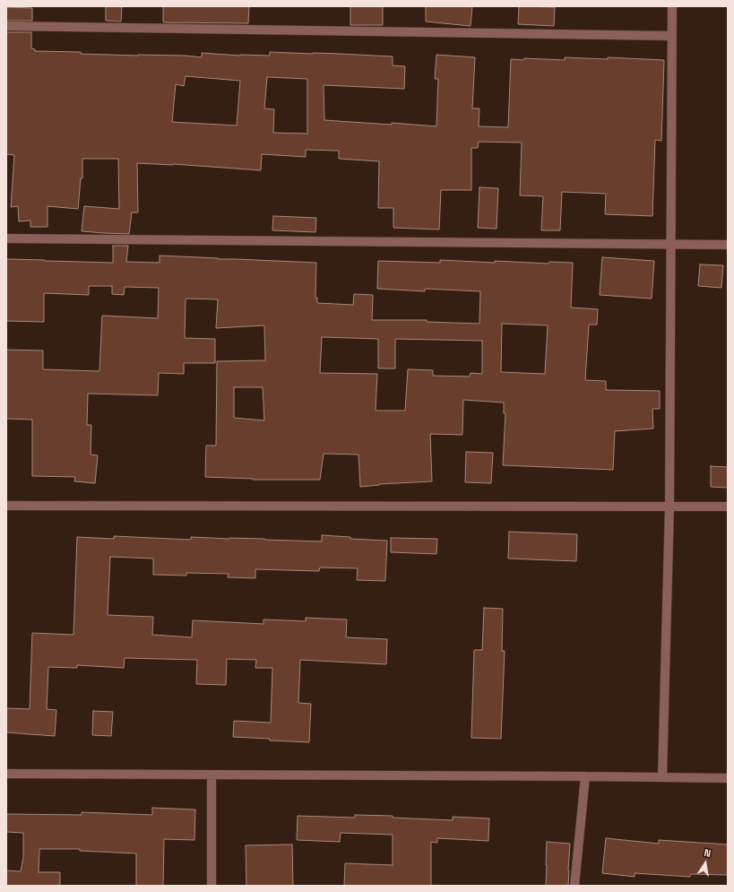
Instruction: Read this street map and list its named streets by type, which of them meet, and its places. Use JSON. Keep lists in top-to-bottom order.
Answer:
{
  "north": "top"
}
